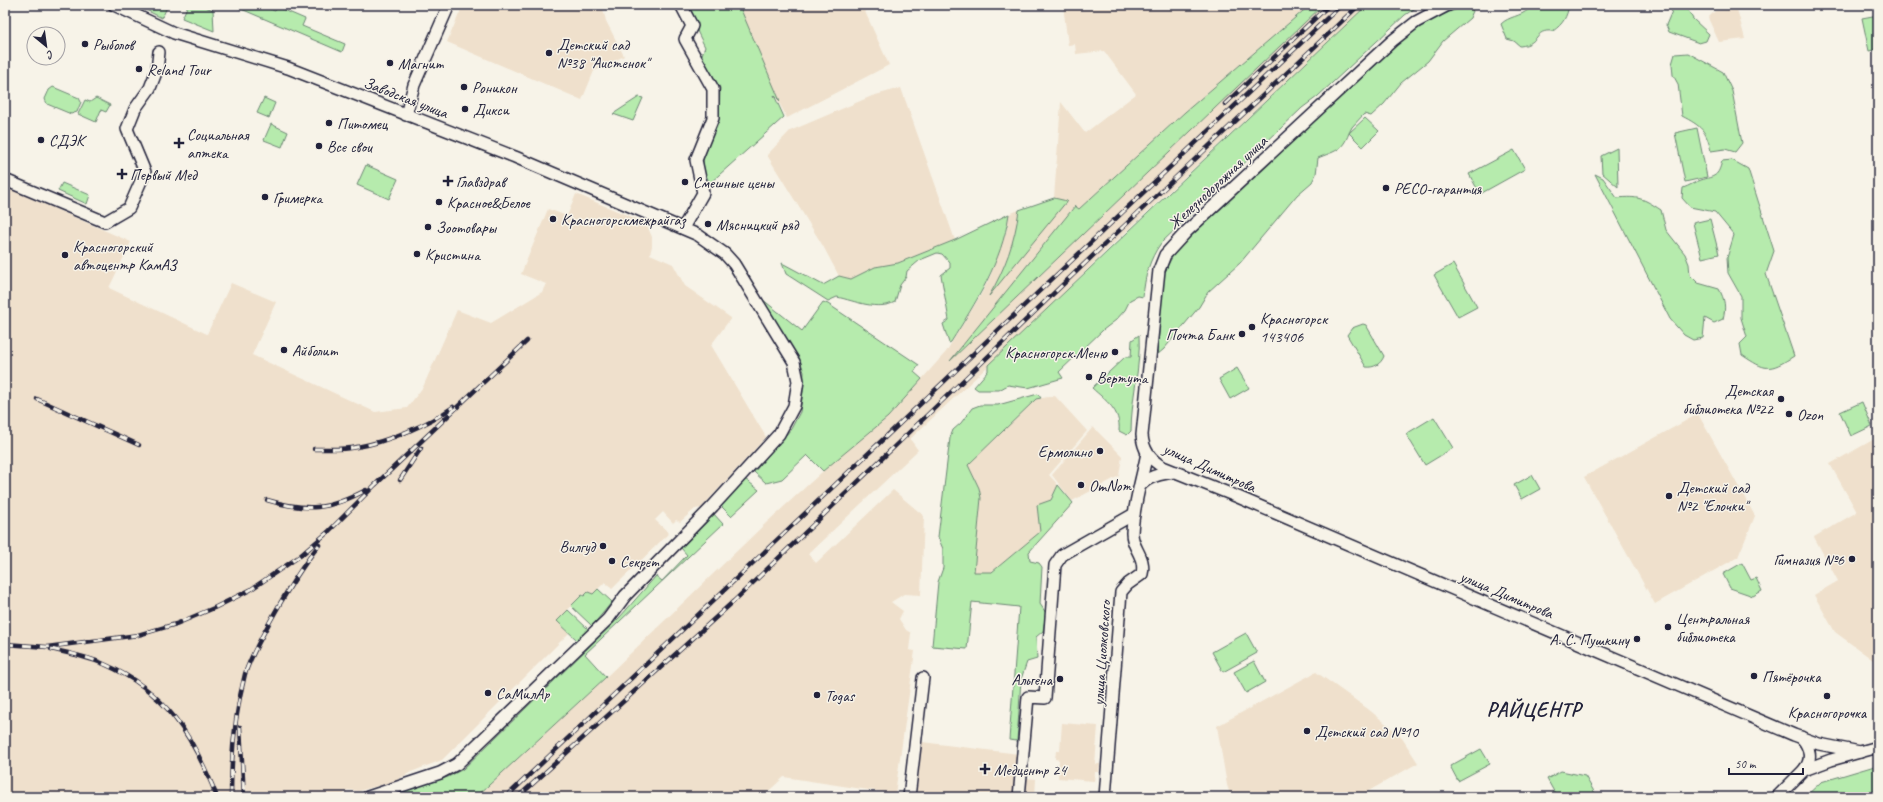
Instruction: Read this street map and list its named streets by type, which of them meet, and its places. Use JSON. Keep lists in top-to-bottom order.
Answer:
{
  "streets": {
    "street": [
      "Заводская улица",
      "Железнодорожная улица",
      "улица Димитрова",
      "улица Циолковского"
    ]
  },
  "crossings": [
    ["Железнодорожная улица", "улица Димитрова"],
    ["Железнодорожная улица", "улица Циолковского"],
    ["улица Димитрова", "улица Циолковского"]
  ],
  "districts": ["РАЙЦЕНТР"],
  "places": {
    "other": [
      "Рыболов",
      "Детский сад №38 \"Аистенок\"",
      "Магнит",
      "Reland Tour",
      "Роникон",
      "Дикси",
      "Питомец",
      "СДЭК",
      "Все свои",
      "Смешные цены",
      "РЕСО-гарантия",
      "Гримерка",
      "Красное&Белое",
      "Красногорскмежрайгаз",
      "Мясницкий ряд",
      "Зоотовары",
      "Кристина",
      "Красногорский автоцентр КамАЗ",
      "Красногорск 143406",
      "Почта Банк",
      "Айболит",
      "Красногорск.Меню",
      "Вертута",
      "Детская библиотека №22",
      "Ozon",
      "Ермолино",
      "OmNom",
      "Детский сад №2 \"Елочки\"",
      "Вилгуд",
      "Гимназия №6",
      "Секрет",
      "Центральная библиотека",
      "А. С. Пушкину",
      "Пятёрочка",
      "Альгена",
      "СаМилАр",
      "Togas",
      "Красногорочка",
      "Детский сад №10"
    ],
    "health": [
      "Социальная аптека",
      "Первый Мед",
      "Главздрав",
      "Медцентр 24"
    ]
  },
  "scale_bar": "50 m",
  "north": "bottom right"
}
